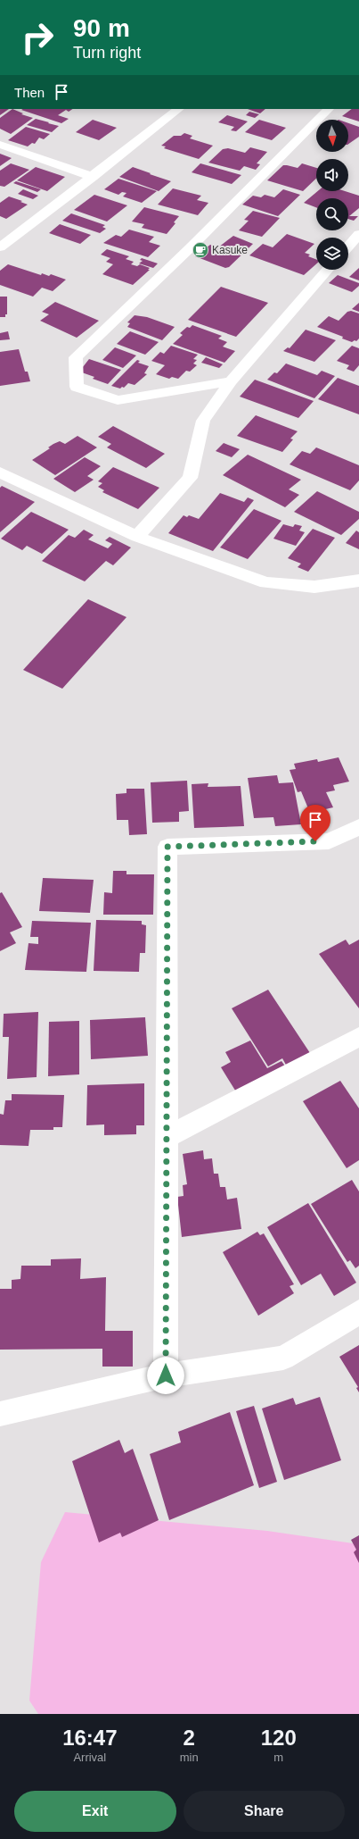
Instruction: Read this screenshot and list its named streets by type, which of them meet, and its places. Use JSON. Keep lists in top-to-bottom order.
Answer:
{
  "places": {
    "cafe": ["Kasuke"]
  },
  "north": "bottom",
  "page": {
    "turn": ["90 m", "Turn right"],
    "then": "Then",
    "eta": [
      "16:47",
      "Arrival",
      "2",
      "min",
      "120",
      "m"
    ],
    "buttons": ["Exit", "Share"]
  }
}
